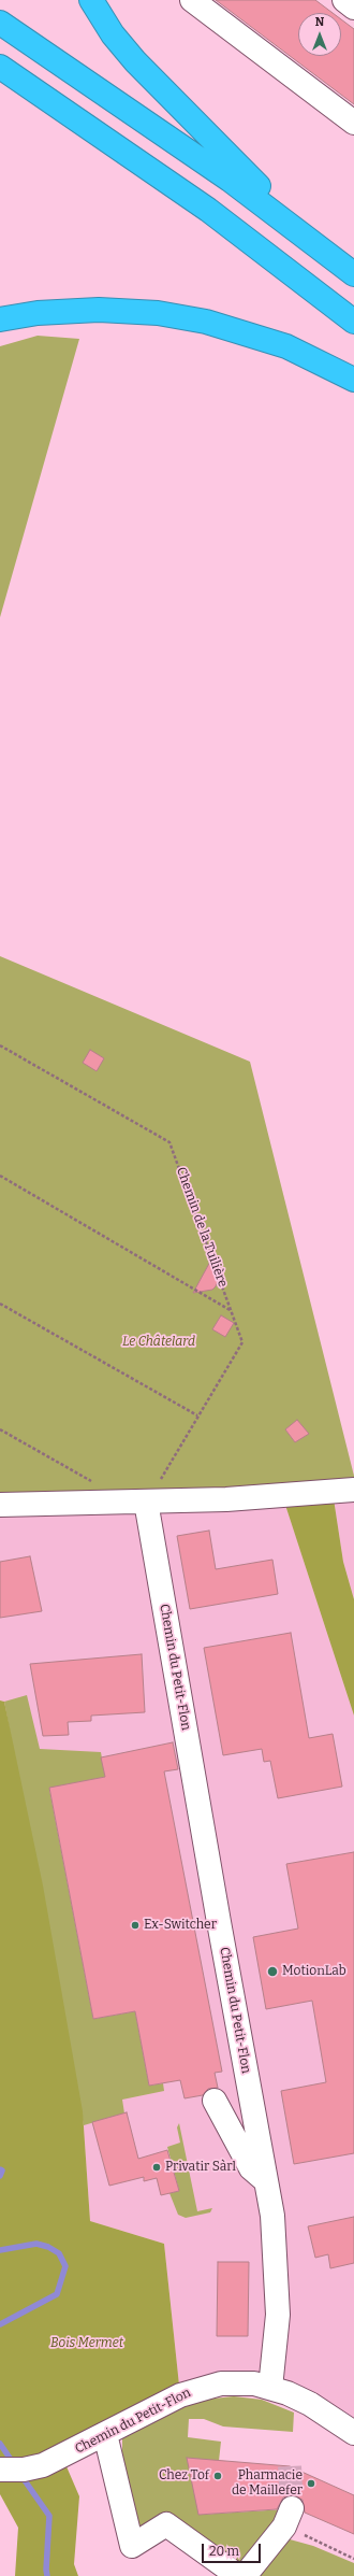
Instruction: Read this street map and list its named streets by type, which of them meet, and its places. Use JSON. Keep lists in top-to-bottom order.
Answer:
{
  "streets": {
    "street": ["Chemin du Petit-Flon"],
    "path": ["Chemin de la Tuilière"]
  },
  "crossings": [
    ["Chemin de la Tuilière", "Chemin du Petit-Flon"]
  ],
  "parks": ["Le Châtelard", "Bois Mermet"],
  "places": [
    "Ex-Switcher",
    "MotionLab",
    "Privatir Sàrl",
    "Chez Tof",
    "Pharmacie de Maillefer"
  ],
  "scale_bar": "20 m",
  "north": "top"
}
